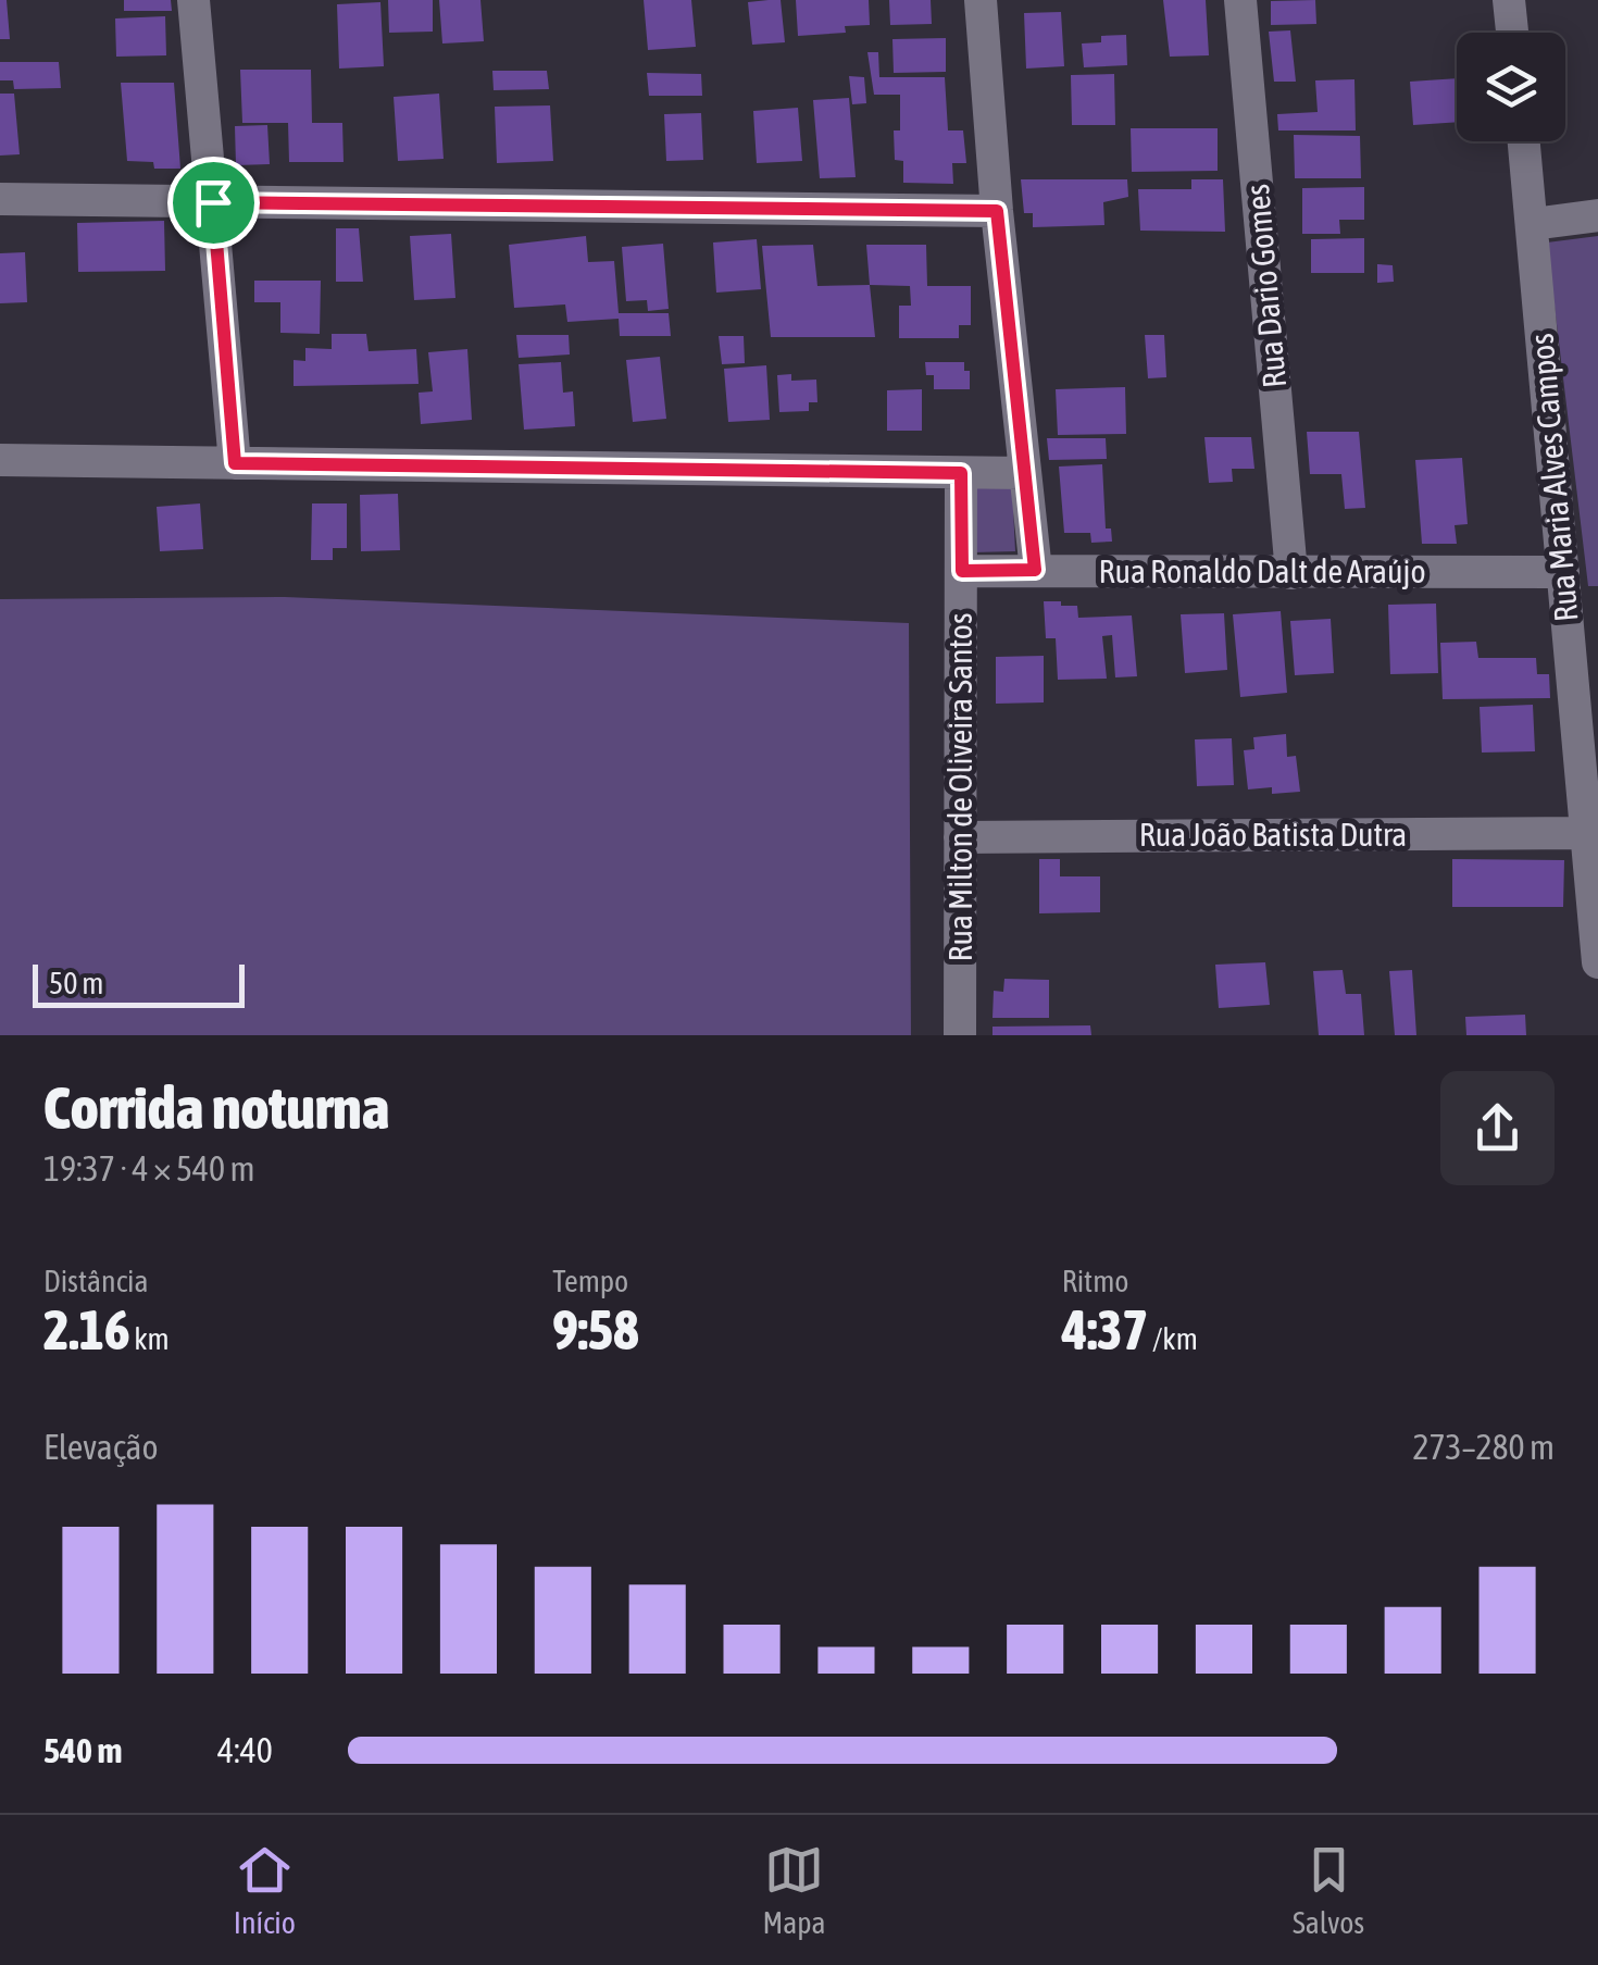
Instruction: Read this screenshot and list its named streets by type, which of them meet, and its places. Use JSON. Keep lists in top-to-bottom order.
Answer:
{
  "streets": {
    "street": [
      "Rua Dario Gomes",
      "Rua Maria Alves Campos",
      "Rua Ronaldo Dalt de Araújo",
      "Rua Milton de Oliveira Santos",
      "Rua João Batista Dutra"
    ]
  },
  "crossings": [
    ["Rua Dario Gomes", "Rua Ronaldo Dalt de Araújo"],
    ["Rua Maria Alves Campos", "Rua Ronaldo Dalt de Araújo"],
    ["Rua Maria Alves Campos", "Rua João Batista Dutra"],
    ["Rua Ronaldo Dalt de Araújo", "Rua Milton de Oliveira Santos"],
    ["Rua Milton de Oliveira Santos", "Rua João Batista Dutra"]
  ],
  "scale_bar": "50 m",
  "page": {
    "scale": "50 m",
    "heading": ["Corrida noturna", "19:37 · 4 × 540 m"],
    "stats": [
      ["Distância", "2.16 km"],
      ["Tempo", "9:58"],
      ["Ritmo", "4:37 /km"]
    ],
    "chart": ["Elevação", "273–280 m"],
    "list": [
      {
        "name": "540 m",
        "note": "4:40"
      }
    ],
    "tabs": ["Início", "Mapa", "Salvos"]
  }
}
